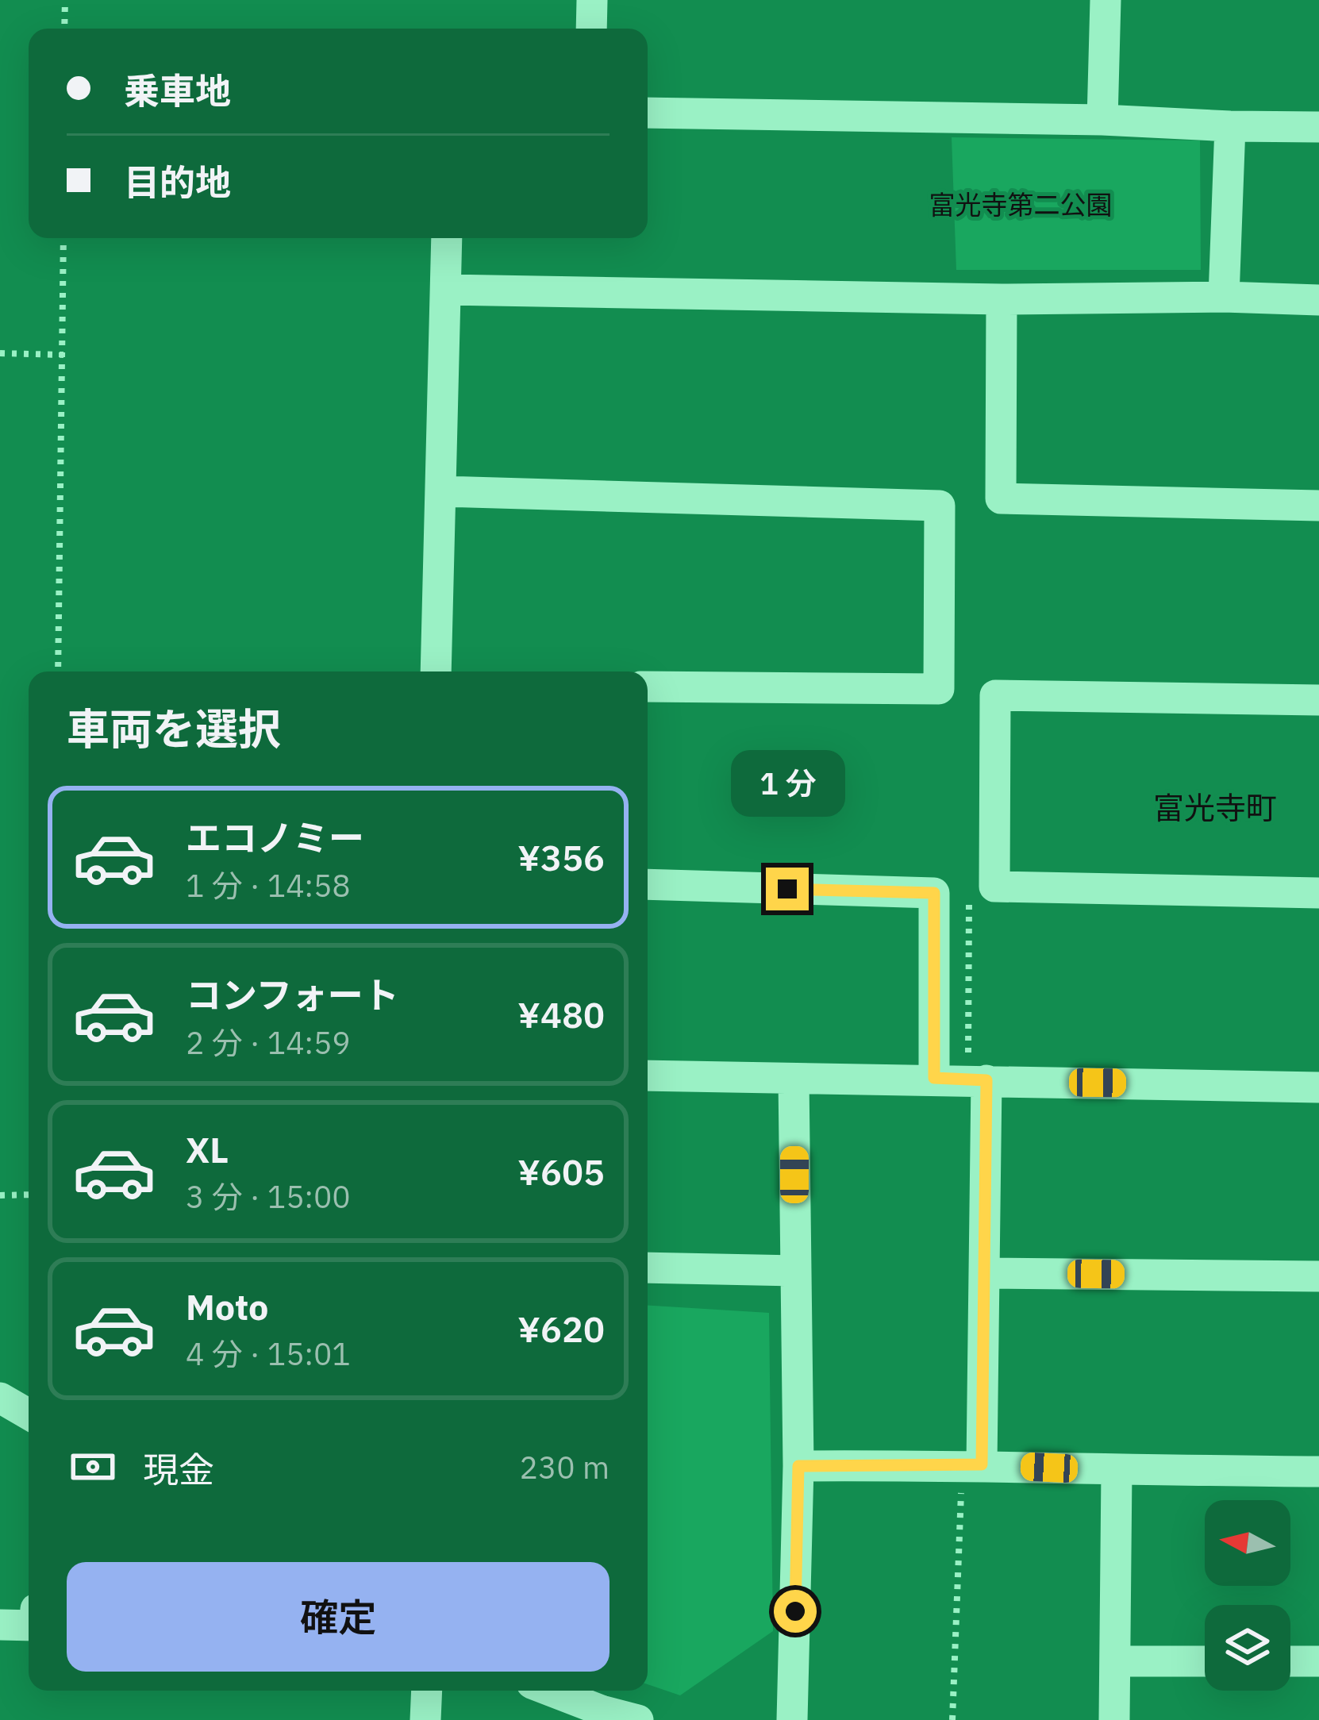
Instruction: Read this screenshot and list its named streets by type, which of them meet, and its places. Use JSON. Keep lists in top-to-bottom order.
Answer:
{
  "districts": ["富光寺町"],
  "parks": ["富光寺第二公園"],
  "north": "left",
  "page": {
    "banner": ["乗車地", "目的地"],
    "heading": "車両を選択",
    "bubble": "1 分",
    "list": [
      {
        "name": "エコノミー",
        "note": "1 分 · 14:58",
        "value": "¥356"
      },
      {
        "name": "コンフォート",
        "note": "2 分 · 14:59",
        "value": "¥480"
      },
      {
        "name": "XL",
        "note": "3 分 · 15:00",
        "value": "¥605"
      },
      {
        "name": "Moto",
        "note": "4 分 · 15:01",
        "value": "¥620"
      }
    ],
    "pay": ["現金", "230 m"],
    "buttons": "確定"
  }
}
